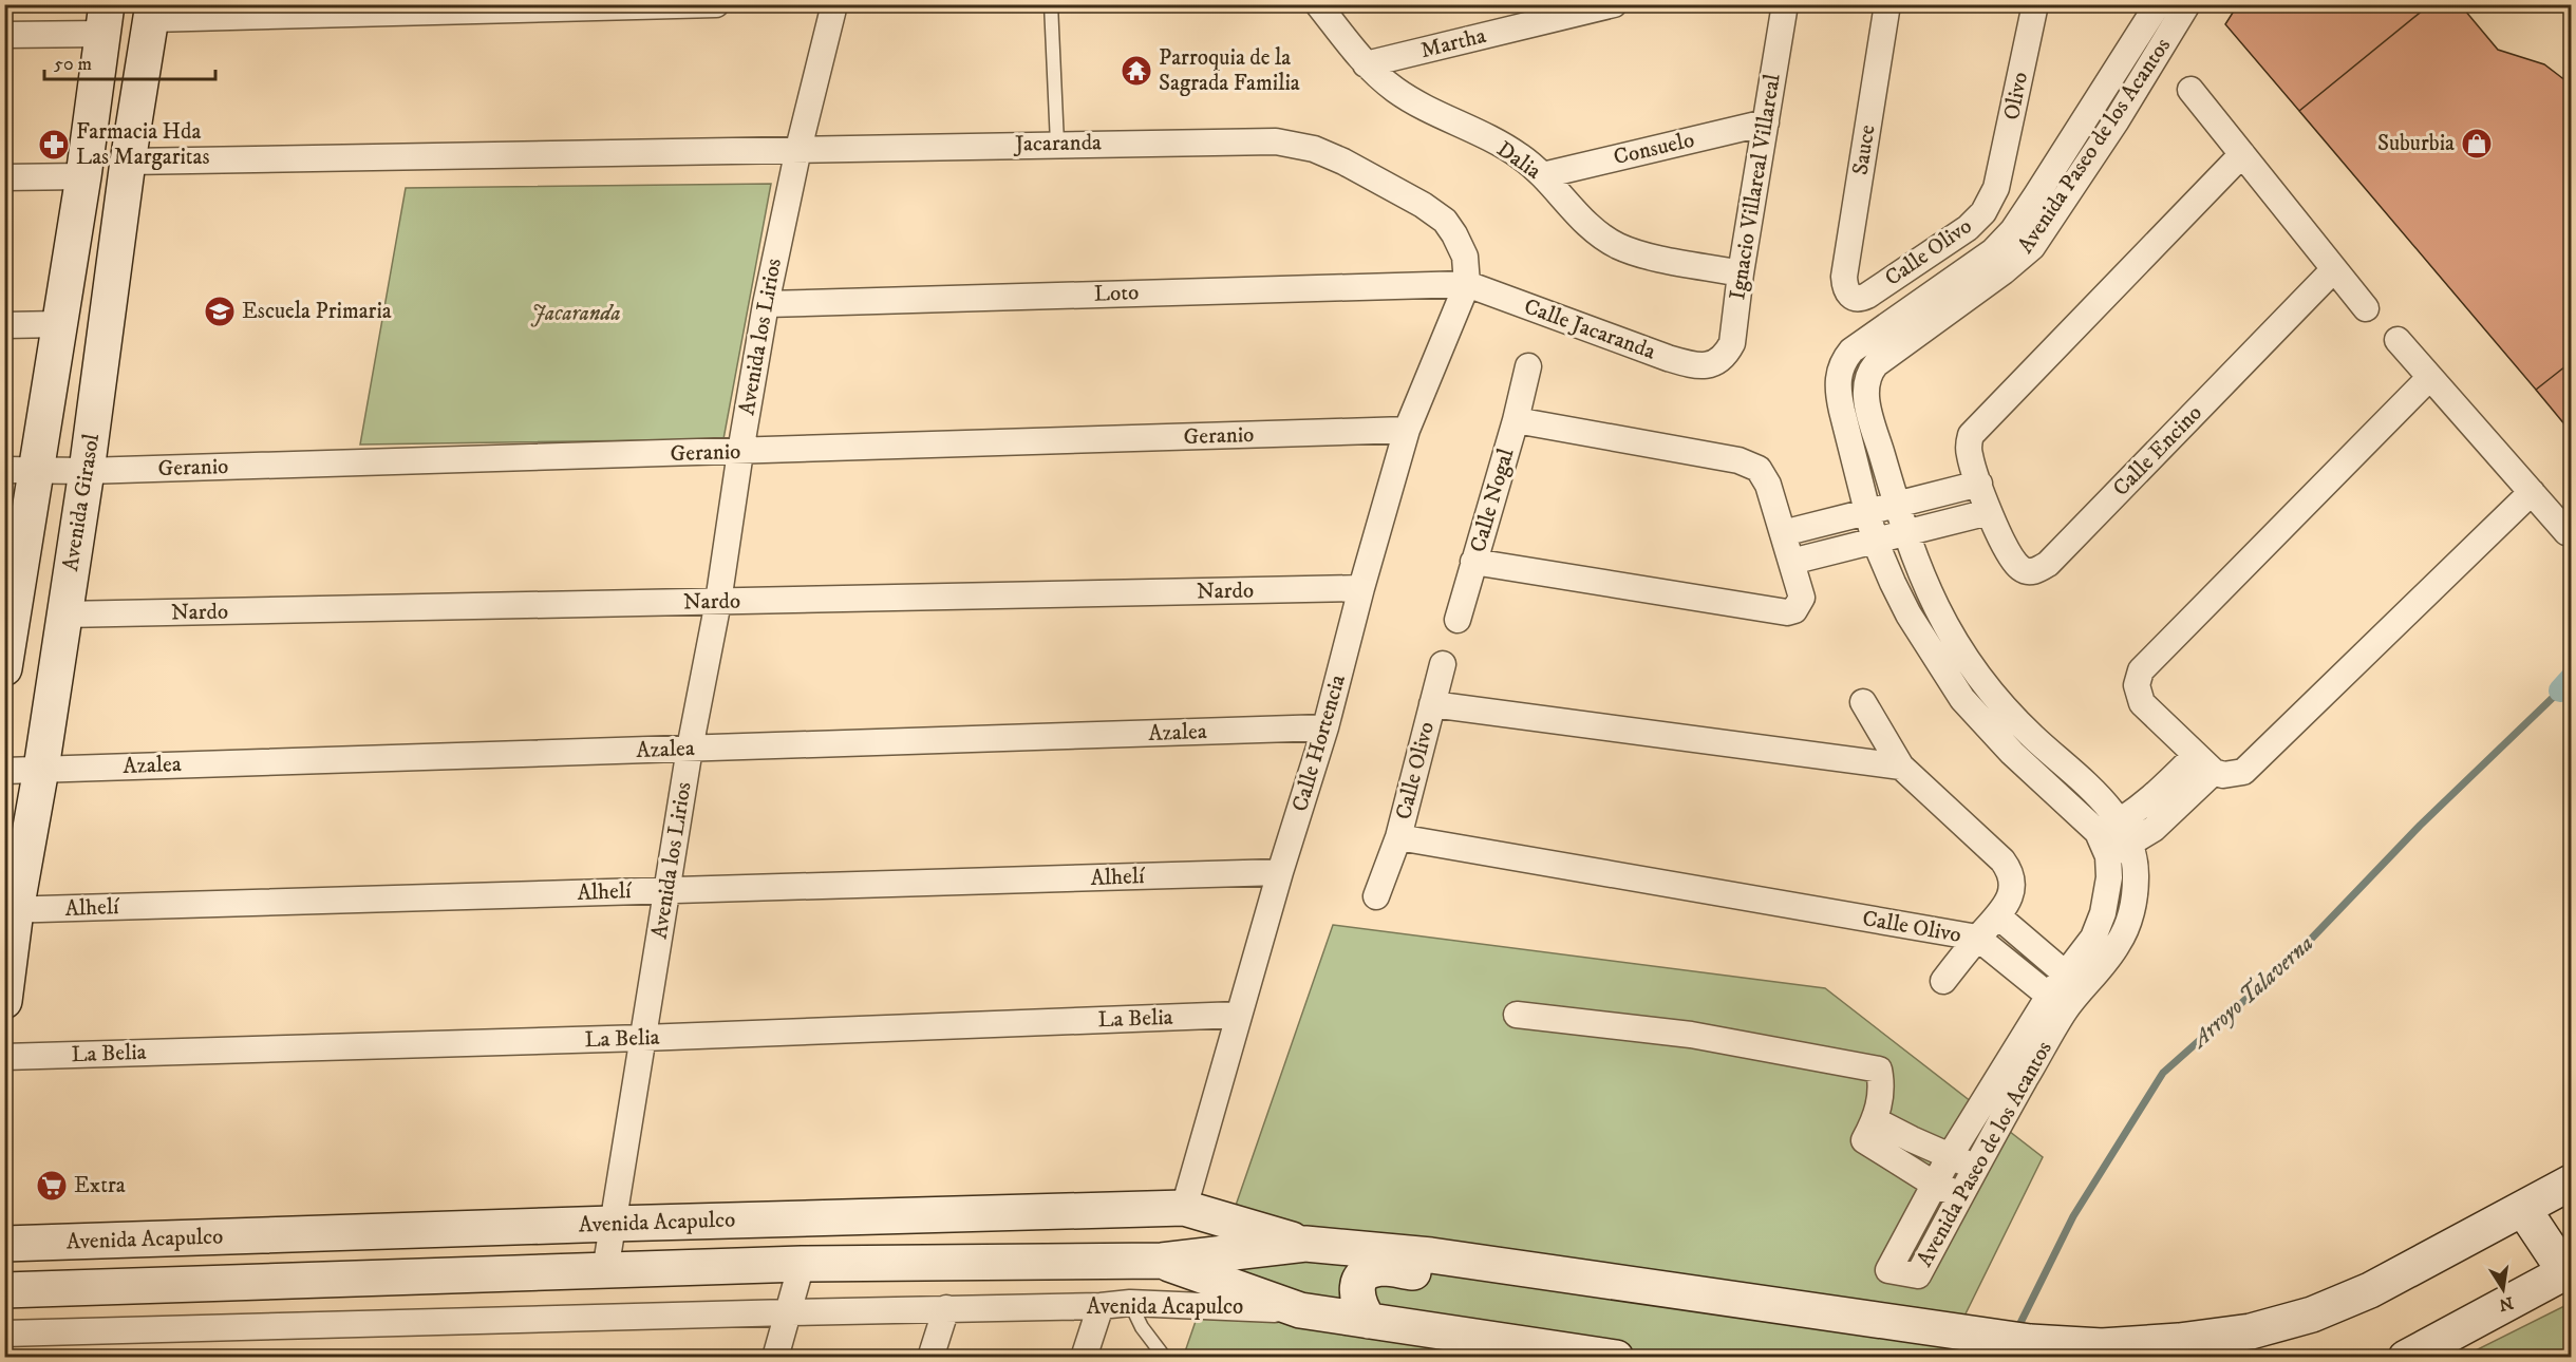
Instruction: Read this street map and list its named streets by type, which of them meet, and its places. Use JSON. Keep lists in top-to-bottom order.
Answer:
{
  "streets": {
    "street": [
      "Martha",
      "Olivo",
      "Jacaranda",
      "Avenida Paseo de los Acantos",
      "Consuelo",
      "Sauce",
      "Dalia",
      "Ignacio Villareal Villareal",
      "Calle Olivo",
      "Loto",
      "Calle Jacaranda",
      "Avenida los Lirios",
      "Geranio",
      "Calle Encino",
      "Calle Nogal",
      "Avenida Girasol",
      "Nardo",
      "Azalea",
      "Calle Hortencia",
      "Alhelí",
      "La Belia",
      "Avenida Acapulco"
    ]
  },
  "crossings": [
    ["Martha", "Dalia"],
    ["Olivo", "Calle Olivo"],
    ["Jacaranda", "Loto"],
    ["Jacaranda", "Calle Jacaranda"],
    ["Jacaranda", "Avenida los Lirios"],
    ["Jacaranda", "Avenida Girasol"],
    ["Jacaranda", "Calle Hortencia"],
    ["Avenida Paseo de los Acantos", "Calle Olivo"],
    ["Consuelo", "Dalia"],
    ["Consuelo", "Ignacio Villareal Villareal"],
    ["Sauce", "Calle Olivo"],
    ["Dalia", "Ignacio Villareal Villareal"],
    ["Ignacio Villareal Villareal", "Calle Jacaranda"],
    ["Loto", "Calle Jacaranda"],
    ["Loto", "Avenida los Lirios"],
    ["Loto", "Calle Hortencia"],
    ["Calle Jacaranda", "Calle Hortencia"],
    ["Avenida los Lirios", "Geranio"],
    ["Avenida los Lirios", "Nardo"],
    ["Avenida los Lirios", "Azalea"],
    ["Avenida los Lirios", "Alhelí"],
    ["Avenida los Lirios", "La Belia"],
    ["Avenida los Lirios", "Avenida Acapulco"],
    ["Geranio", "Avenida Girasol"],
    ["Geranio", "Calle Hortencia"],
    ["Avenida Girasol", "Nardo"],
    ["Avenida Girasol", "Azalea"],
    ["Avenida Girasol", "Alhelí"],
    ["Nardo", "Calle Hortencia"],
    ["Azalea", "Calle Hortencia"],
    ["Calle Hortencia", "Alhelí"],
    ["Calle Hortencia", "La Belia"],
    ["Calle Hortencia", "Avenida Acapulco"]
  ],
  "water": ["Arroyo Talaverna"],
  "parks": ["Jacaranda"],
  "places": {
    "temple": ["Parroquia de la Sagrada Familia"],
    "shop": ["Suburbia"],
    "pharmacy": ["Farmacia Hda Las Margaritas"],
    "school or university": ["Escuela Primaria"],
    "supermarket": ["Extra"]
  },
  "scale_bar": "50 m",
  "north": "bottom"
}
